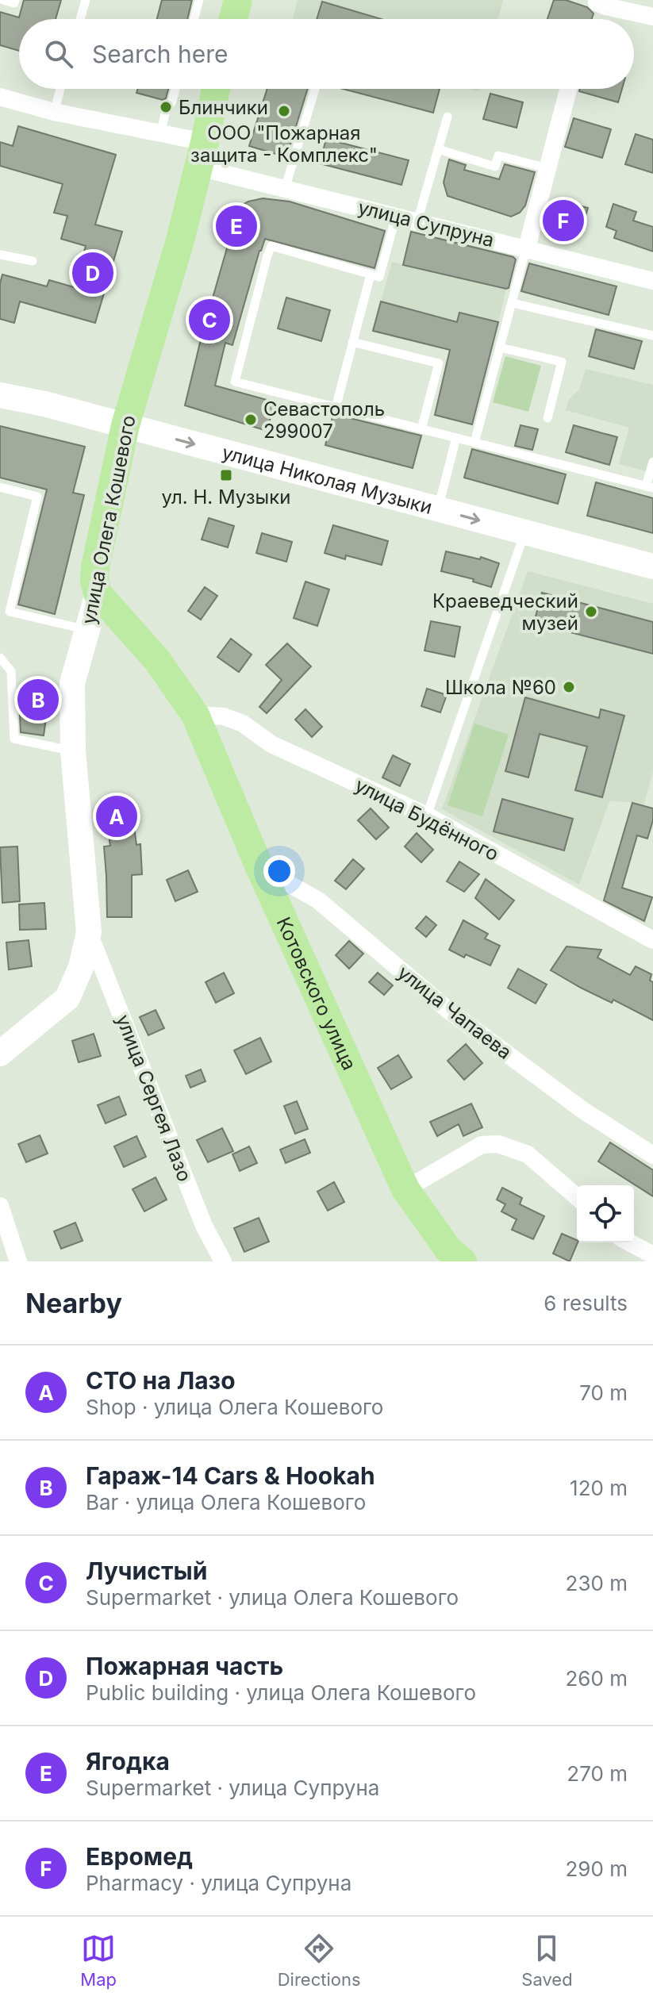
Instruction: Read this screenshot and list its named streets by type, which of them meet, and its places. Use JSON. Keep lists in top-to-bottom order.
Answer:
{
  "streets": {
    "main road": ["улица Николая Музыки", "улица Олега Кошевого", "Котовского улица"],
    "street": [
      "улица Супруна",
      "улица Будённого",
      "улица Чапаева",
      "улица Сергея Лазо"
    ]
  },
  "crossings": [
    ["улица Супруна", "улица Олега Кошевого"],
    ["улица Николая Музыки", "улица Олега Кошевого"],
    ["улица Олега Кошевого", "Котовского улица"],
    ["улица Олега Кошевого", "улица Сергея Лазо"],
    ["улица Будённого", "Котовского улица"],
    ["Котовского улица", "улица Чапаева"]
  ],
  "one_way": ["улица Николая Музыки"],
  "places": {
    "other": [
      "Блинчики",
      "ООО \"Пожарная защита - Комплекс\"",
      "Севастополь 299007",
      "Краеведческий музей",
      "Школа №60"
    ],
    "transit": ["ул. Н. Музыки"]
  },
  "page": {
    "search": "Search here",
    "pins": [
      "F",
      "E",
      "D",
      "C",
      "B",
      "A"
    ],
    "heading": ["Nearby", "6 results"],
    "list": [
      {
        "mark": "A",
        "name": "СТО на Лазо",
        "note": "Shop · улица Олега Кошевого",
        "value": "70 m"
      },
      {
        "mark": "B",
        "name": "Гараж-14 Cars & Hookah",
        "note": "Bar · улица Олега Кошевого",
        "value": "120 m"
      },
      {
        "mark": "C",
        "name": "Лучистый",
        "note": "Supermarket · улица Олега Кошевого",
        "value": "230 m"
      },
      {
        "mark": "D",
        "name": "Пожарная часть",
        "note": "Public building · улица Олега Кошевого",
        "value": "260 m"
      },
      {
        "mark": "E",
        "name": "Ягодка",
        "note": "Supermarket · улица Супруна",
        "value": "270 m"
      },
      {
        "mark": "F",
        "name": "Евромед",
        "note": "Pharmacy · улица Супруна",
        "value": "290 m"
      }
    ],
    "nav": ["Map", "Directions", "Saved"]
  }
}
